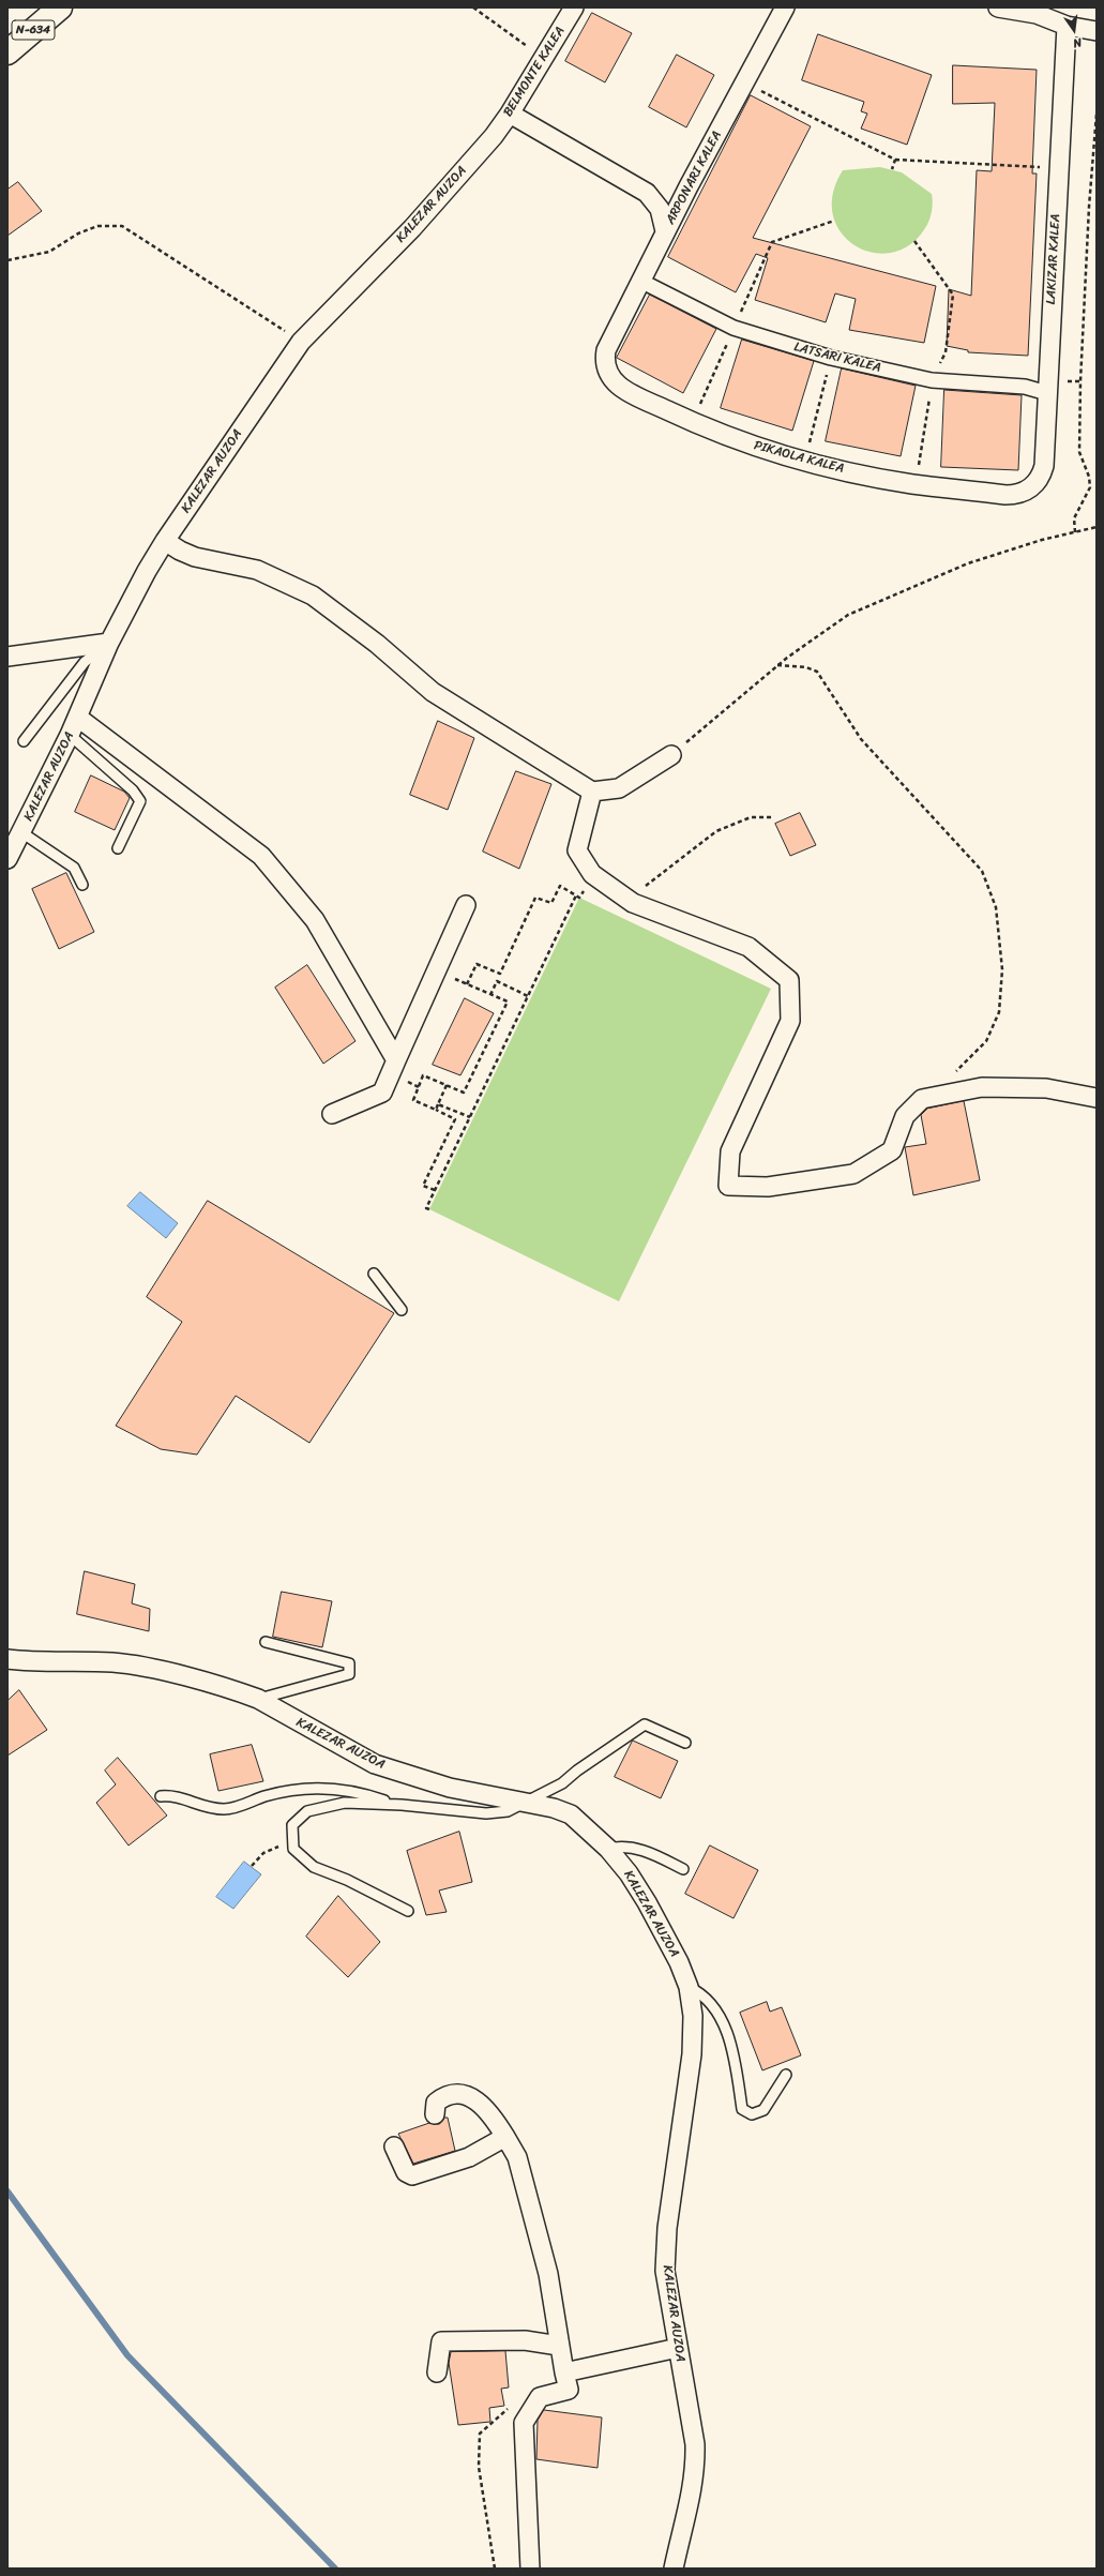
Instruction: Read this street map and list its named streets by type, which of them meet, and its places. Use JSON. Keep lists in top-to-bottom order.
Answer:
{
  "streets": {
    "highway": ["N-634"],
    "street": [
      "BELMONTE KALEA",
      "ARPONARI KALEA",
      "KALEZAR AUZOA",
      "LAKIZAR KALEA",
      "LATSARI KALEA",
      "PIKAOLA KALEA"
    ]
  },
  "crossings": [
    ["BELMONTE KALEA", "KALEZAR AUZOA"],
    ["ARPONARI KALEA", "LATSARI KALEA"],
    ["ARPONARI KALEA", "PIKAOLA KALEA"],
    ["LAKIZAR KALEA", "LATSARI KALEA"],
    ["LAKIZAR KALEA", "PIKAOLA KALEA"]
  ],
  "north": "bottom"
}
